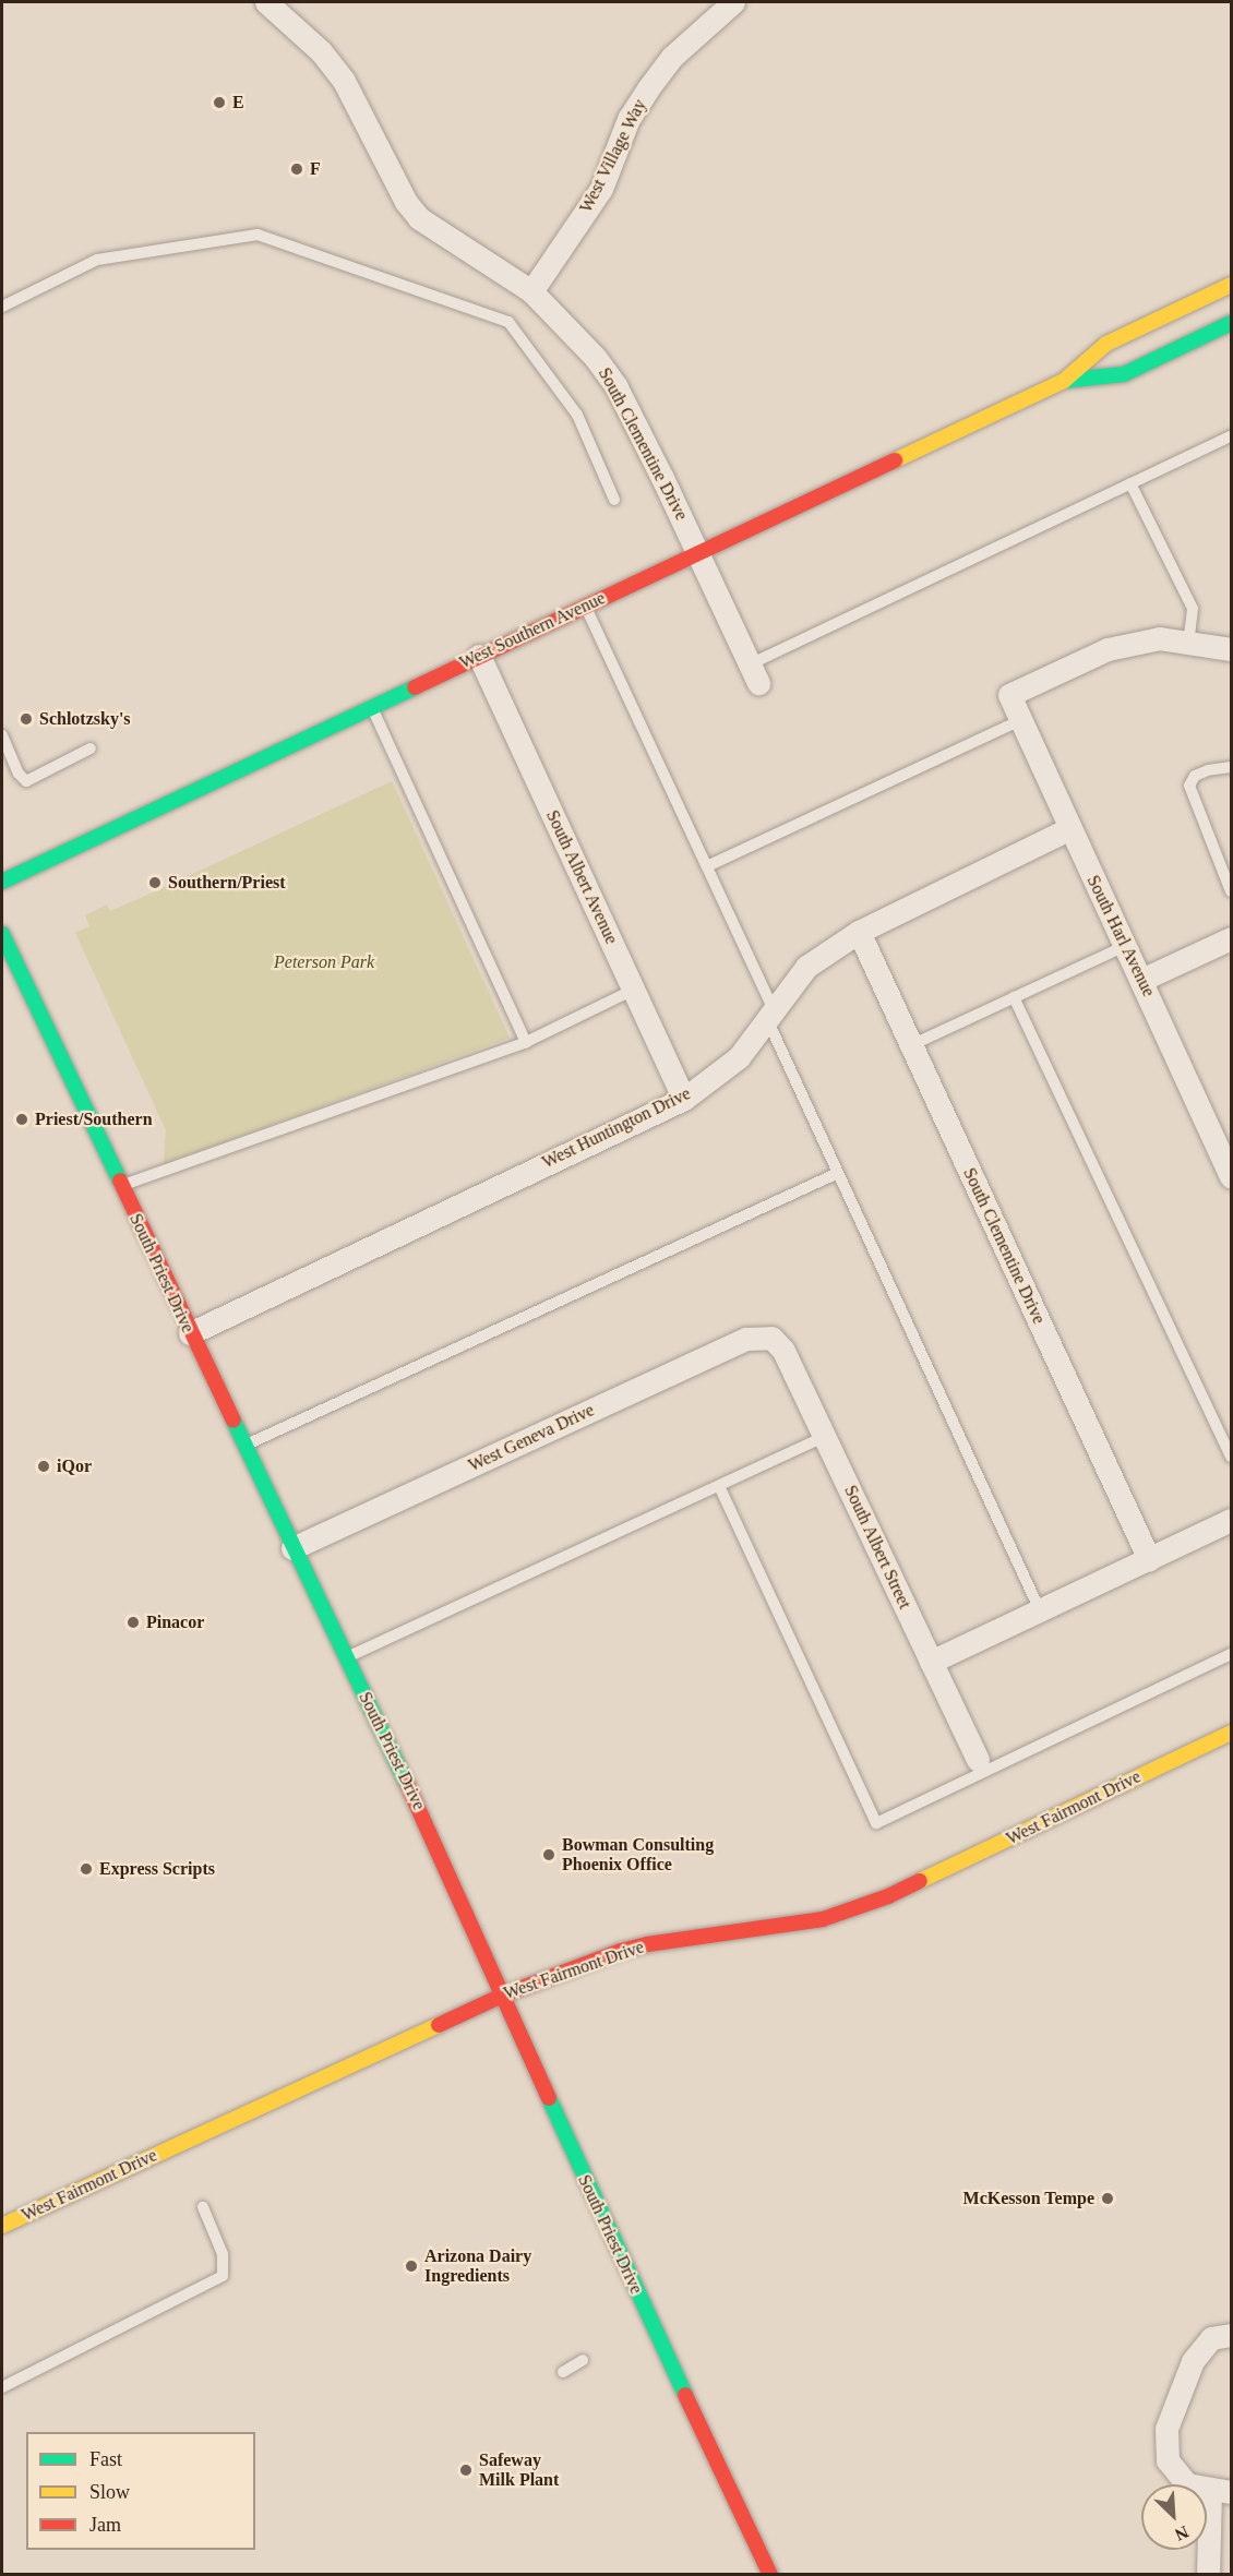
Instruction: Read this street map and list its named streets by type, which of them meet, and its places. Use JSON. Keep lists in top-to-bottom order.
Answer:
{
  "streets": {
    "main road": ["West Southern Avenue", "South Priest Drive", "West Fairmont Drive"],
    "street": [
      "West Village Way",
      "South Clementine Drive",
      "South Albert Avenue",
      "South Harl Avenue",
      "West Huntington Drive",
      "West Geneva Drive",
      "South Albert Street"
    ]
  },
  "crossings": [
    ["West Village Way", "South Clementine Drive"],
    ["South Clementine Drive", "West Southern Avenue"],
    ["South Clementine Drive", "West Huntington Drive"],
    ["West Southern Avenue", "South Albert Avenue"],
    ["South Albert Avenue", "West Huntington Drive"],
    ["South Harl Avenue", "West Huntington Drive"],
    ["West Huntington Drive", "South Priest Drive"],
    ["South Priest Drive", "West Geneva Drive"],
    ["South Priest Drive", "West Fairmont Drive"],
    ["West Geneva Drive", "South Albert Street"]
  ],
  "parks": ["Peterson Park"],
  "places": [
    "E",
    "F",
    "Schlotzsky's",
    "Southern/Priest",
    "Priest/Southern",
    "iQor",
    "Pinacor",
    "Bowman Consulting Phoenix Office",
    "Express Scripts",
    "McKesson Tempe",
    "Arizona Dairy Ingredients",
    "Safeway Milk Plant"
  ],
  "legend": ["Fast", "Slow", "Jam"],
  "north": "bottom right"
}
